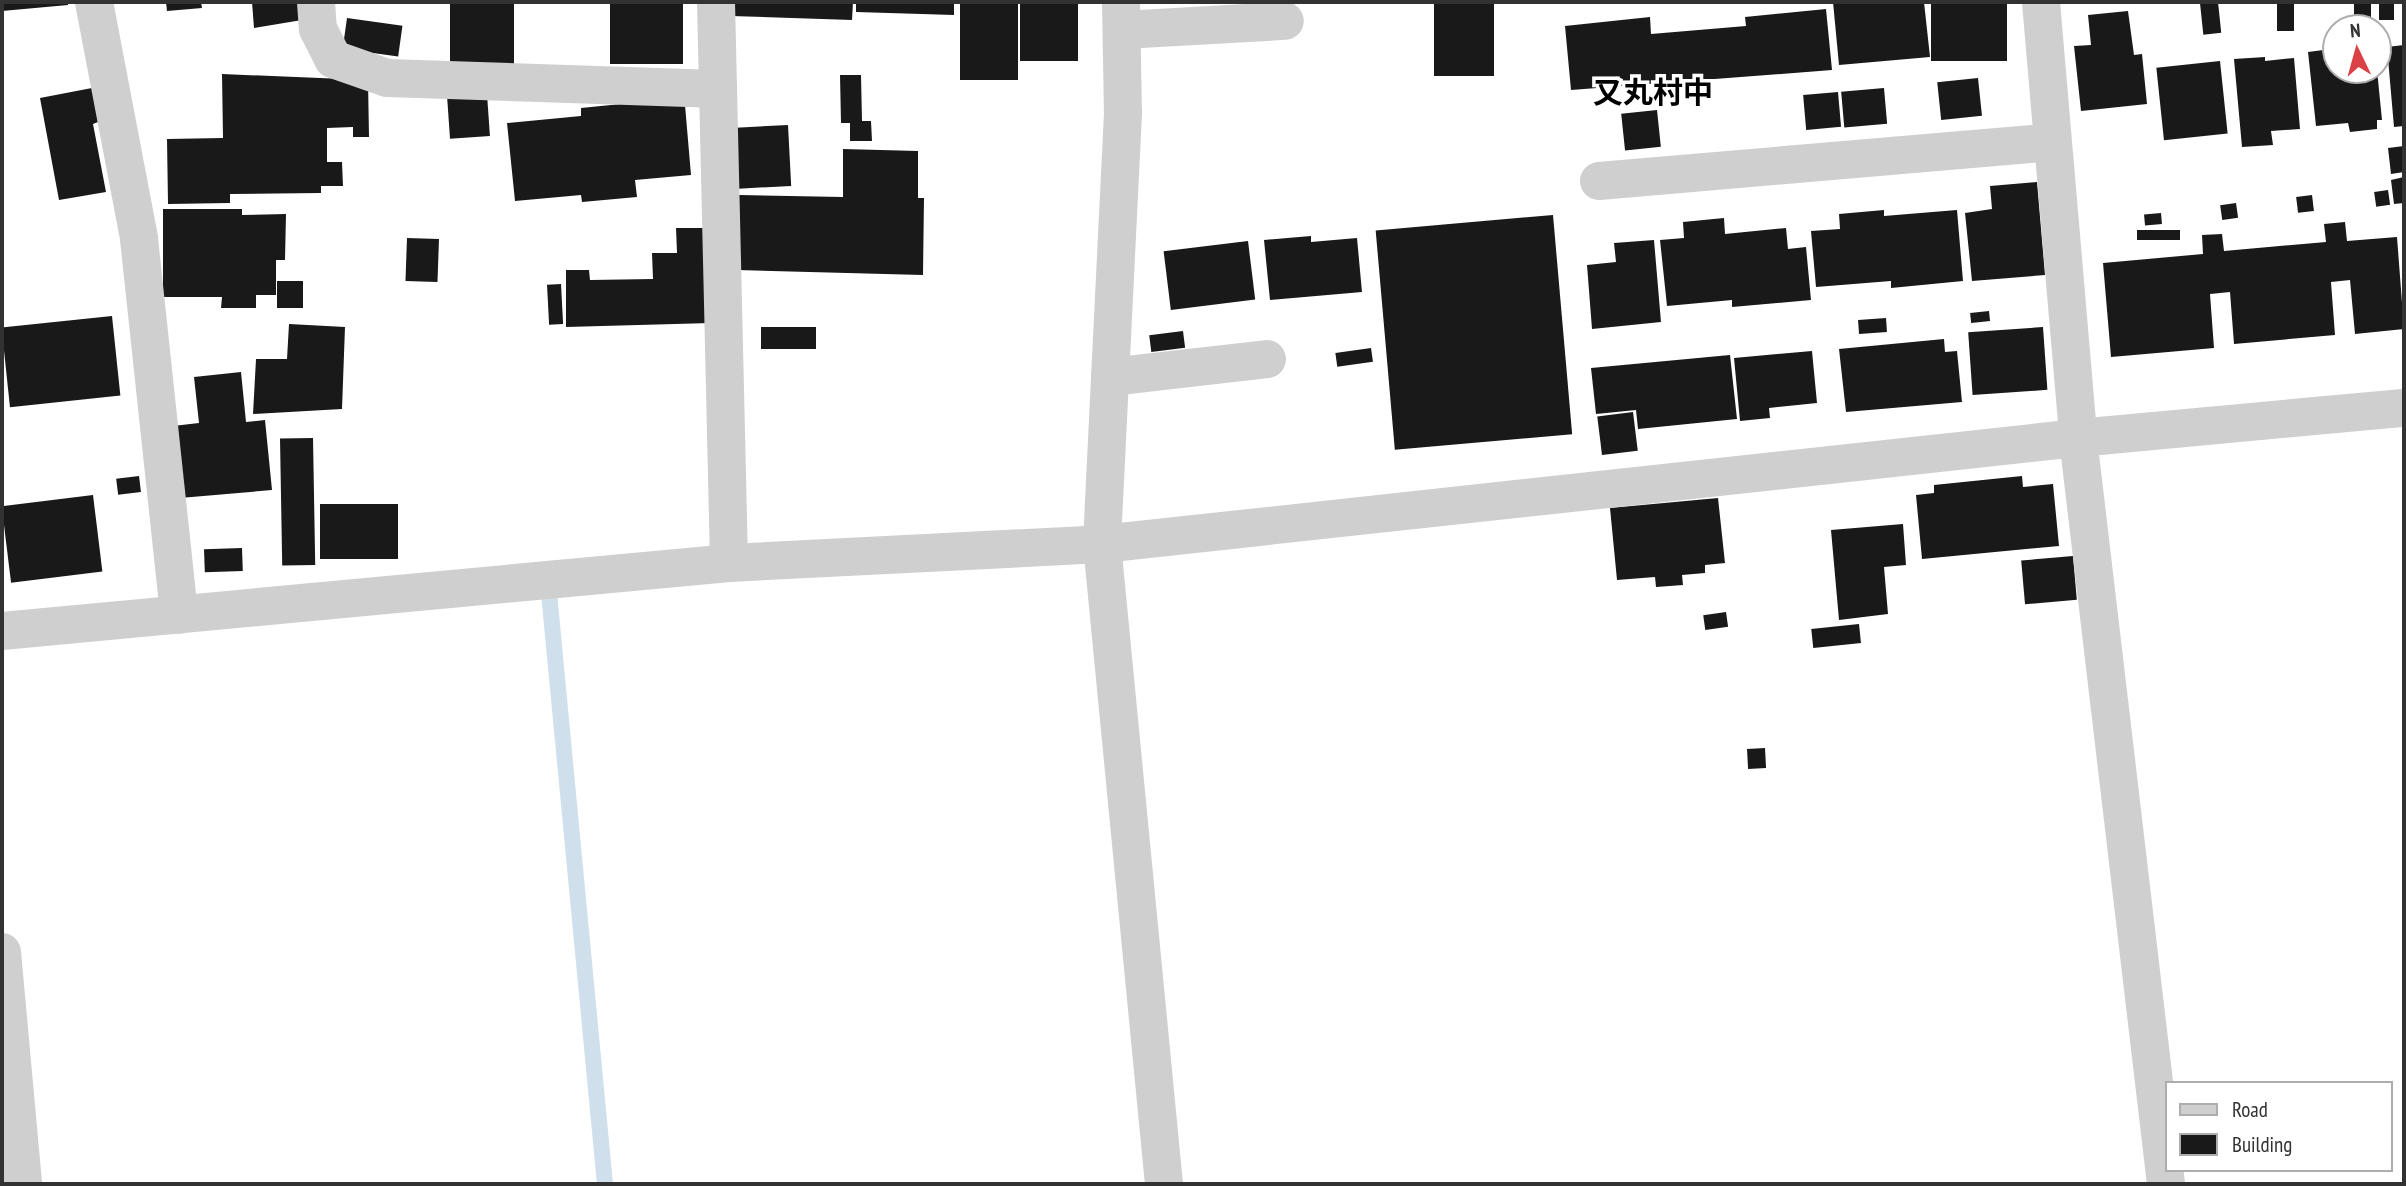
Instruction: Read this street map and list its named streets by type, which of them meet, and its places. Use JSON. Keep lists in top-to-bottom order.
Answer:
{
  "districts": ["又丸村中"],
  "legend": ["Road", "Building"],
  "north": "top"
}
